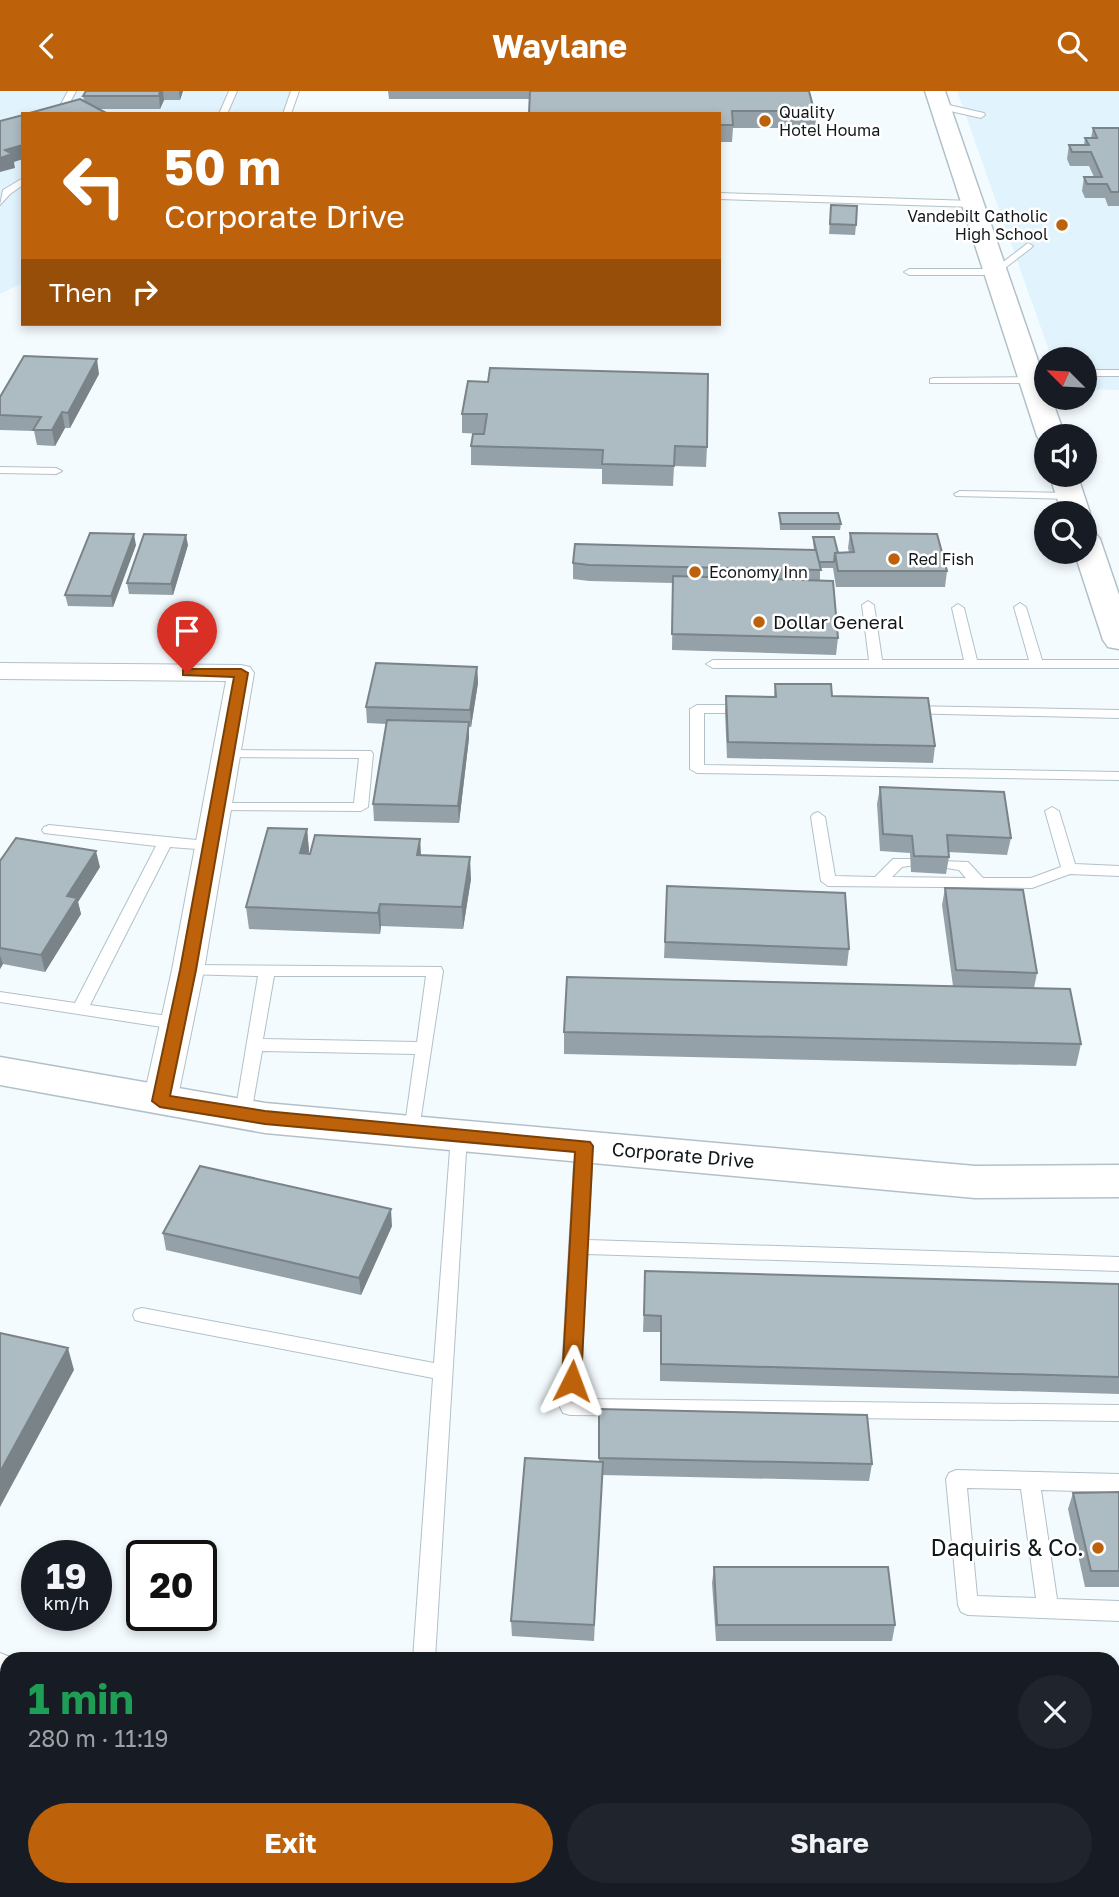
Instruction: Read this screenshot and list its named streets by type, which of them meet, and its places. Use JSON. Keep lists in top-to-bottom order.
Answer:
{
  "streets": {
    "main road": ["Corporate Drive"]
  },
  "places": [
    "Quality Hotel Houma",
    "Vandebilt Catholic High School",
    "Red Fish",
    "Economy Inn",
    "Dollar General",
    "Daquiris & Co."
  ],
  "north": "top left",
  "page": {
    "header": "Waylane",
    "turn": ["50 m", "Corporate Drive"],
    "then": "Then",
    "speed": "19 km/h",
    "limit": "20",
    "heading": ["1 min", "280 m · 11:19"],
    "buttons": ["Exit", "Share"]
  }
}
